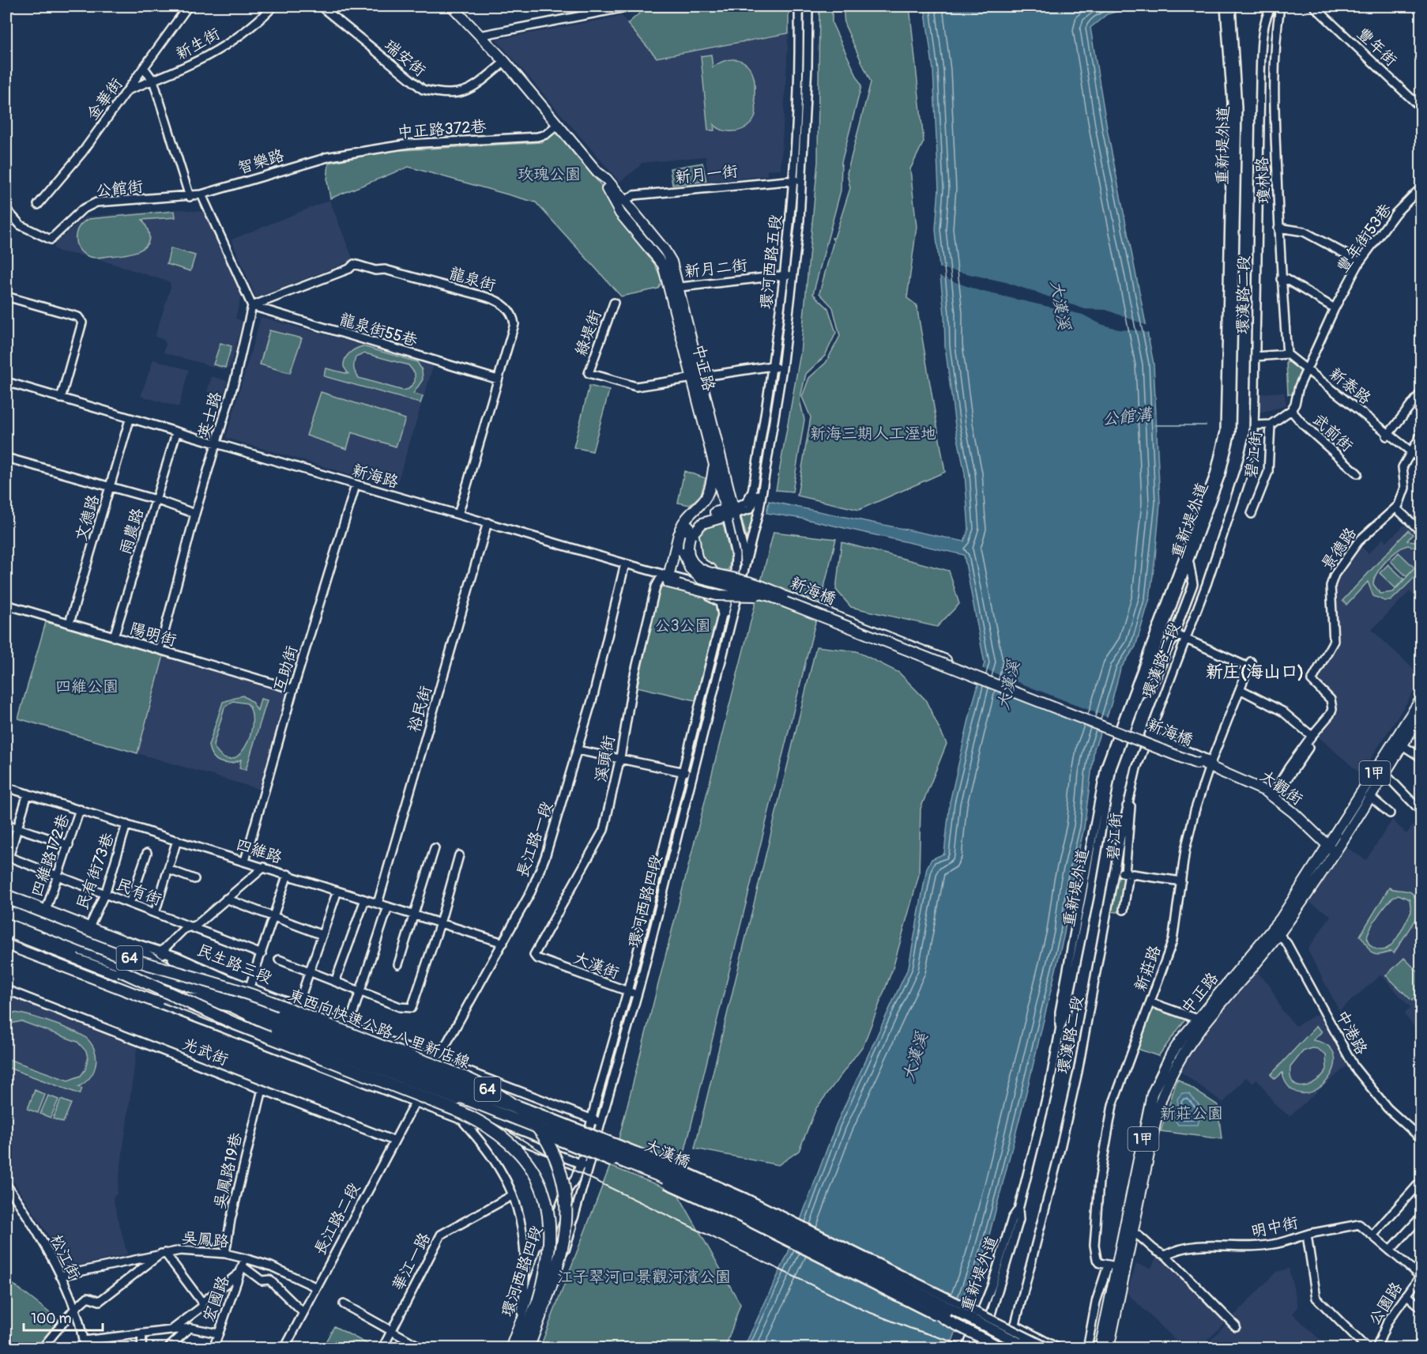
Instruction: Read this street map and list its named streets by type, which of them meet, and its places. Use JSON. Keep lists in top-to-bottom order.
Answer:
{
  "streets": {
    "highway": ["64", "東西向快速公路 八里新店線"],
    "main road": [
      "中正路",
      "新海橋",
      "1甲",
      "大觀街",
      "環河西路四段",
      "民生路三段",
      "大漢橋"
    ],
    "street": [
      "新生街",
      "豐年街",
      "瑞安街",
      "金華街",
      "中正路372巷",
      "重新堤外道",
      "智樂路",
      "新月一街",
      "瓊林路",
      "公館街",
      "豐年街53巷",
      "環河西路五段",
      "新月二街",
      "龍泉街",
      "環漢路二段",
      "龍泉街55巷",
      "綠堤街",
      "新泰路",
      "英士路",
      "武前街",
      "碧江街",
      "新海路",
      "文德路",
      "雨農路",
      "景德路",
      "陽明街",
      "互助街",
      "裕民街",
      "溪頭街",
      "長江路一段",
      "四維路",
      "四維路172巷",
      "民有街73巷",
      "民有街",
      "大漢街",
      "新莊路",
      "中港路",
      "光武街",
      "吳鳳路19巷",
      "長江路二段",
      "明中街",
      "吳鳳路",
      "松江街",
      "華江一路",
      "宏國路",
      "公園路"
    ]
  },
  "crossings": [
    ["新生街", "金華街"],
    ["瑞安街", "中正路"],
    ["中正路372巷", "智樂路"],
    ["中正路372巷", "中正路"],
    ["智樂路", "公館街"],
    ["新月一街", "環河西路五段"],
    ["新月一街", "中正路"],
    ["瓊林路", "新泰路"],
    ["豐年街53巷", "新泰路"],
    ["豐年街53巷", "武前街"],
    ["環河西路五段", "新月二街"],
    ["環河西路五段", "中正路"],
    ["新月二街", "中正路"],
    ["龍泉街", "龍泉街55巷"],
    ["龍泉街", "英士路"],
    ["龍泉街", "新海路"],
    ["環漢路二段", "碧江街"],
    ["環漢路二段", "新莊路"],
    ["龍泉街55巷", "英士路"],
    ["綠堤街", "中正路"],
    ["中正路", "新海路"],
    ["中正路", "大觀街"],
    ["中正路", "環河西路四段"],
    ["中正路", "新莊路"],
    ["中正路", "中港路"],
    ["英士路", "新海路"],
    ["英士路", "陽明街"],
    ["新海路", "文德路"],
    ["新海路", "雨農路"],
    ["新海路", "互助街"],
    ["新海路", "裕民街"],
    ["新海路", "溪頭街"],
    ["新海路", "長江路一段"],
    ["新海路", "環河西路四段"],
    ["文德路", "陽明街"],
    ["雨農路", "陽明街"],
    ["景德路", "大觀街"],
    ["新海橋", "大觀街"],
    ["新海橋", "新莊路"],
    ["陽明街", "互助街"],
    ["互助街", "四維路"],
    ["裕民街", "四維路"],
    ["溪頭街", "大漢街"],
    ["大觀街", "新莊路"],
    ["長江路一段", "四維路"],
    ["長江路一段", "民生路三段"],
    ["長江路一段", "長江路二段"],
    ["四維路", "四維路172巷"],
    ["四維路", "民有街73巷"],
    ["四維路172巷", "民有街"],
    ["四維路172巷", "民生路三段"],
    ["民有街73巷", "民有街"],
    ["民有街73巷", "民生路三段"],
    ["環河西路四段", "64"],
    ["環河西路四段", "民生路三段"],
    ["環河西路四段", "大漢街"],
    ["環河西路四段", "東西向快速公路 八里新店線"],
    ["民生路三段", "大漢橋"],
    ["光武街", "吳鳳路19巷"],
    ["光武街", "長江路二段"],
    ["吳鳳路19巷", "吳鳳路"],
    ["長江路二段", "吳鳳路"],
    ["明中街", "公園路"],
    ["吳鳳路", "松江街"],
    ["吳鳳路", "宏國路"]
  ],
  "districts": ["新庄(海山口)"],
  "water": ["大漢溪", "公館溝"],
  "parks": [
    "玫瑰公園",
    "新海三期人工溼地",
    "公3公園",
    "四維公園",
    "新莊公園",
    "江子翠河口景觀河濱公園"
  ],
  "scale_bar": "100 m"
}
